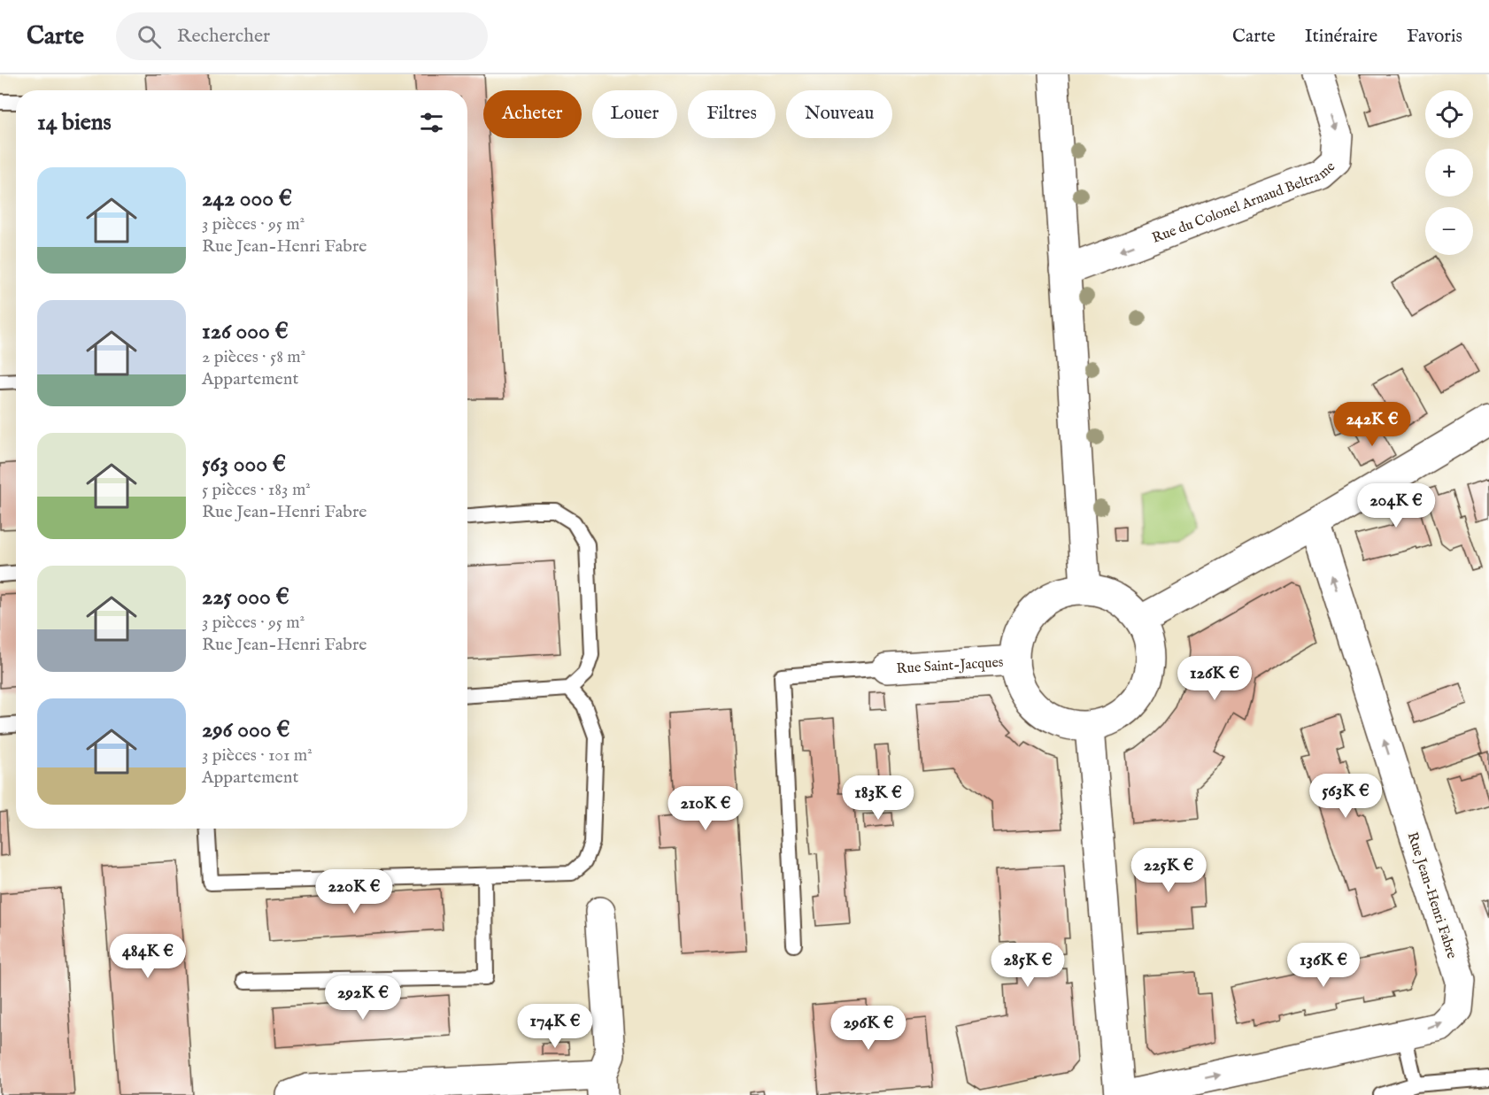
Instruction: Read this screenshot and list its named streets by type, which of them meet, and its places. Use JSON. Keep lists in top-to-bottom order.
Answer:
{
  "streets": {
    "street": ["Rue du Colonel Arnaud Beltrame", "Rue Saint-Jacques", "Rue Jean-Henri Fabre"]
  },
  "one_way": ["Rue du Colonel Arnaud Beltrame"],
  "page": {
    "header": "Carte",
    "search": "Rechercher",
    "nav": ["Carte", "Itinéraire", "Favoris"],
    "map_buttons": ["+", "−"],
    "chip": [
      "Acheter",
      "Louer",
      "Filtres",
      "Nouveau"
    ],
    "heading": "14 biens",
    "list": [
      {
        "name": "242 000 €",
        "note": "3 pièces · 95 m² · Rue Jean-Henri Fabre"
      },
      {
        "name": "126 000 €",
        "note": "2 pièces · 58 m² · Appartement"
      },
      {
        "name": "563 000 €",
        "note": "5 pièces · 183 m² · Rue Jean-Henri Fabre"
      },
      {
        "name": "225 000 €",
        "note": "3 pièces · 95 m² · Rue Jean-Henri Fabre"
      },
      {
        "name": "296 000 €",
        "note": "3 pièces · 101 m² · Appartement"
      }
    ],
    "price": [
      "242K €",
      "204K €",
      "126K €",
      "563K €",
      "183K €",
      "210K €",
      "225K €",
      "220K €",
      "484K €",
      "285K €",
      "136K €",
      "292K €",
      "174K €",
      "296K €"
    ]
  }
}
